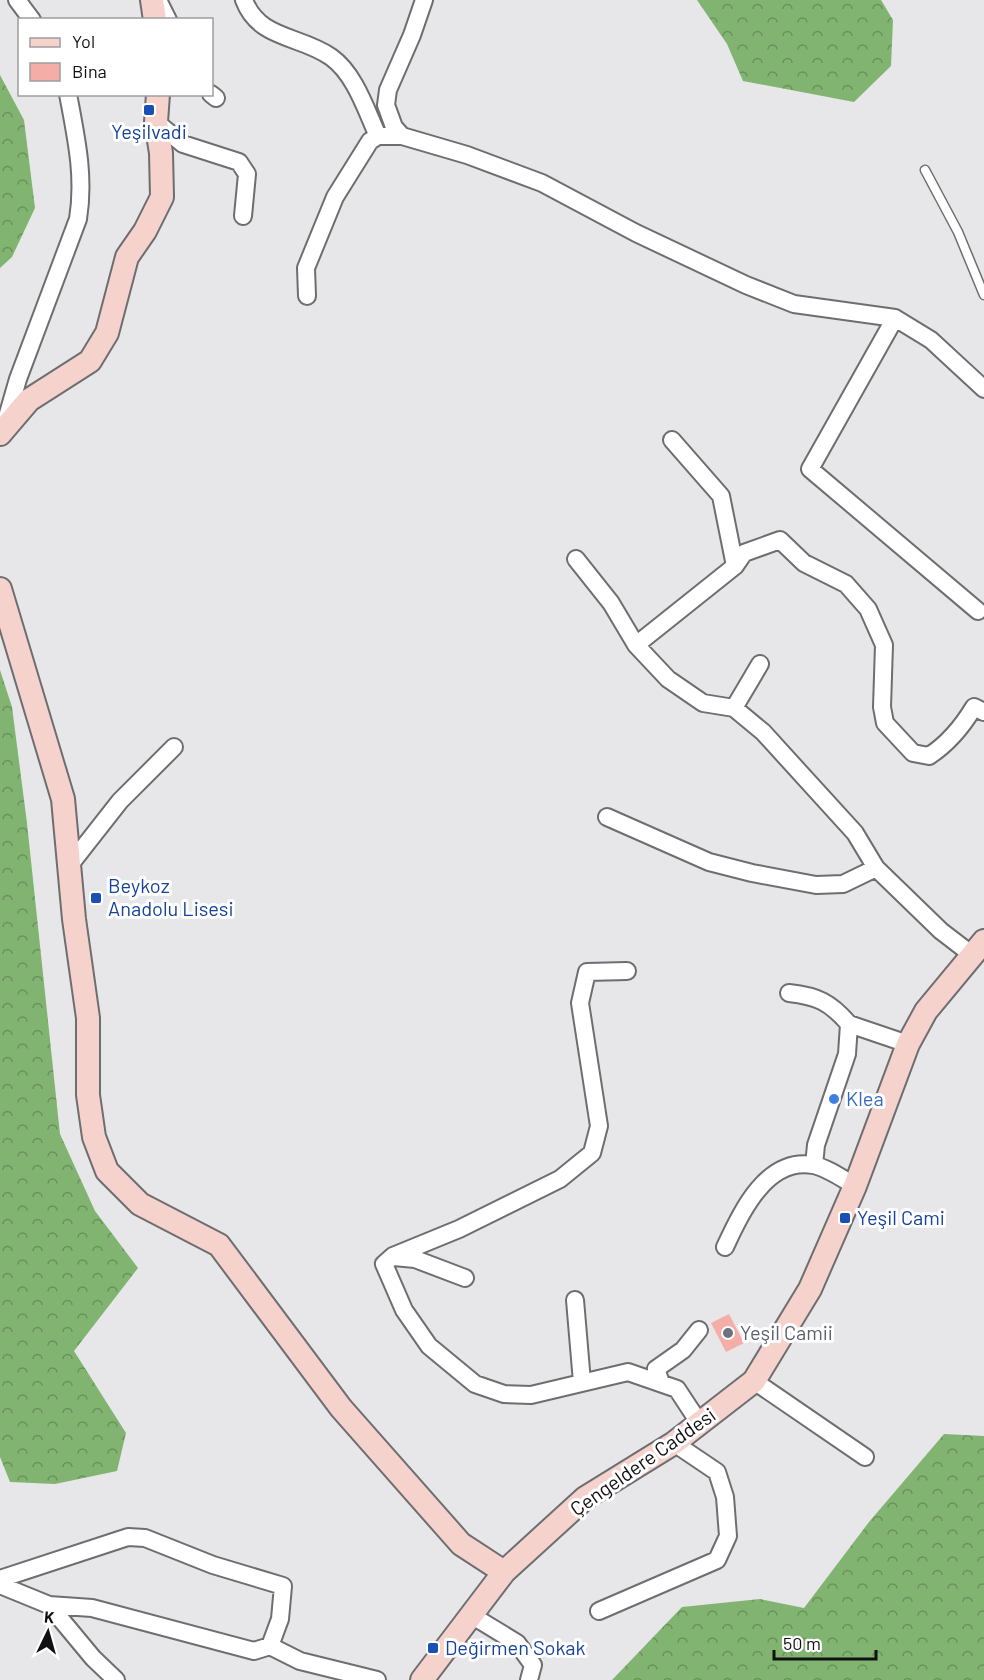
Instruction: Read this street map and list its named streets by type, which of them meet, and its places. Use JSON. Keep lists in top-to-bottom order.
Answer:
{
  "streets": {
    "street": ["Çengeldere Caddesi"]
  },
  "places": {
    "transit": [
      "Yeşilvadi",
      "Beykoz Anadolu Lisesi",
      "Yeşil Cami",
      "Değirmen Sokak"
    ],
    "other": ["Klea", "Yeşil Camii"]
  },
  "legend": ["Yol", "Bina"],
  "scale_bar": "50 m",
  "north": "top"
}
